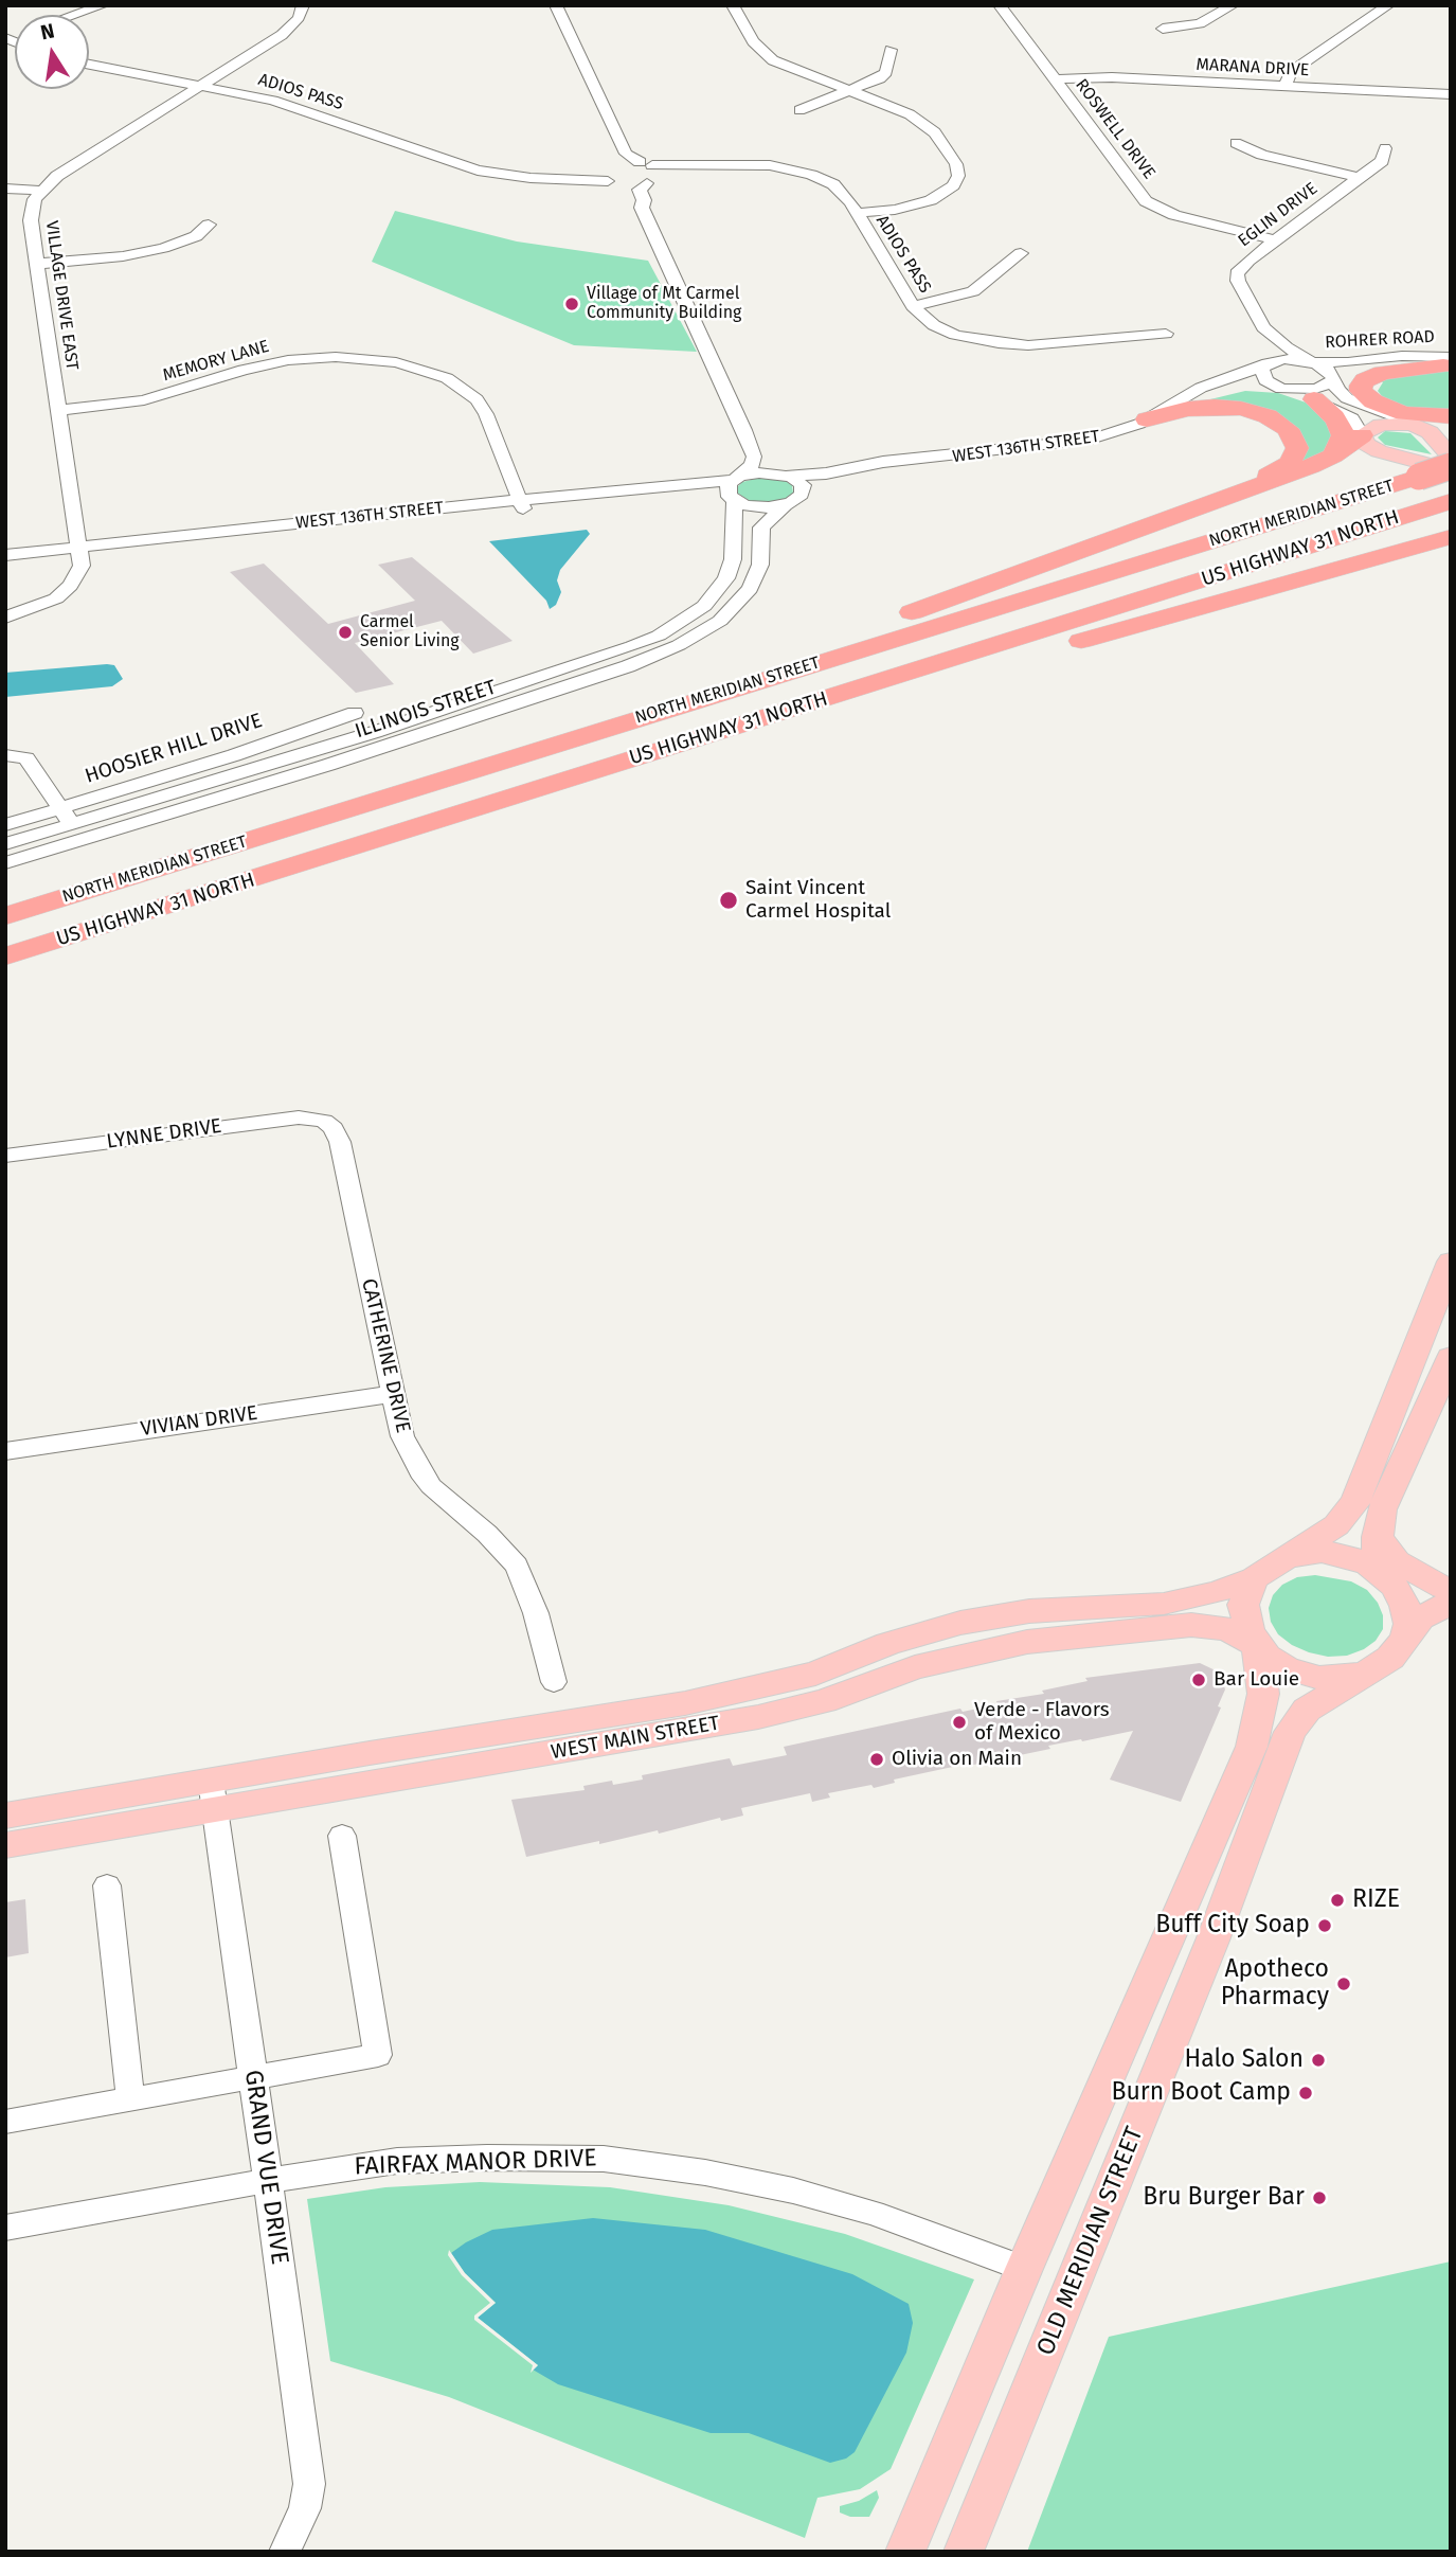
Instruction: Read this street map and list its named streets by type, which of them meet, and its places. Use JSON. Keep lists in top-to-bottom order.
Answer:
{
  "streets": {
    "highway": ["NORTH MERIDIAN STREET", "US HIGHWAY 31 NORTH"],
    "main road": ["WEST MAIN STREET", "OLD MERIDIAN STREET"],
    "street": [
      "MARANA DRIVE",
      "ADIOS PASS",
      "ROSWELL DRIVE",
      "EGLIN DRIVE",
      "VILLAGE DRIVE EAST",
      "ROHRER ROAD",
      "MEMORY LANE",
      "WEST 136TH STREET",
      "ILLINOIS STREET",
      "HOOSIER HILL DRIVE",
      "LYNNE DRIVE",
      "CATHERINE DRIVE",
      "VIVIAN DRIVE",
      "FAIRFAX MANOR DRIVE",
      "GRAND VUE DRIVE"
    ]
  },
  "crossings": [
    ["MARANA DRIVE", "ROSWELL DRIVE"],
    ["ROSWELL DRIVE", "EGLIN DRIVE"],
    ["EGLIN DRIVE", "ROHRER ROAD"],
    ["EGLIN DRIVE", "WEST 136TH STREET"],
    ["VILLAGE DRIVE EAST", "MEMORY LANE"],
    ["VILLAGE DRIVE EAST", "WEST 136TH STREET"],
    ["ROHRER ROAD", "WEST 136TH STREET"],
    ["MEMORY LANE", "WEST 136TH STREET"],
    ["WEST 136TH STREET", "ILLINOIS STREET"],
    ["LYNNE DRIVE", "CATHERINE DRIVE"],
    ["CATHERINE DRIVE", "VIVIAN DRIVE"],
    ["WEST MAIN STREET", "GRAND VUE DRIVE"],
    ["WEST MAIN STREET", "OLD MERIDIAN STREET"],
    ["FAIRFAX MANOR DRIVE", "GRAND VUE DRIVE"]
  ],
  "places": [
    "Village of Mt Carmel Community Building",
    "Carmel Senior Living",
    "Saint Vincent Carmel Hospital",
    "Bar Louie",
    "Verde - Flavors of Mexico",
    "Olivia on Main",
    "RIZE",
    "Buff City Soap",
    "Apotheco Pharmacy",
    "Halo Salon",
    "Burn Boot Camp",
    "Bru Burger Bar"
  ],
  "north": "top"
}
